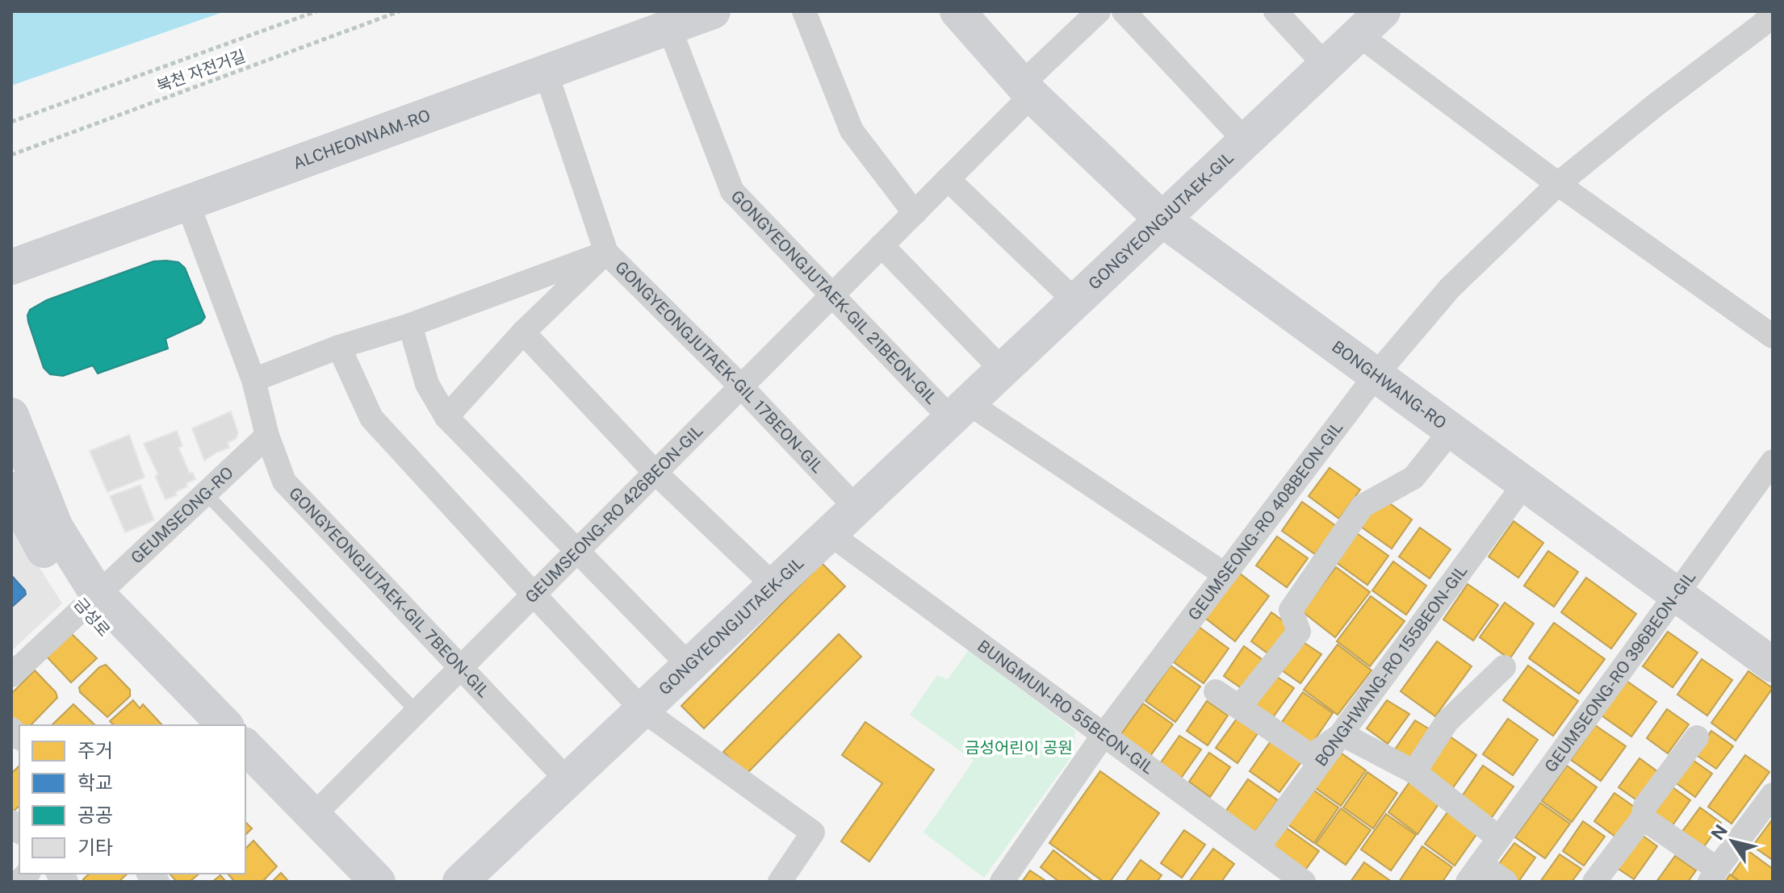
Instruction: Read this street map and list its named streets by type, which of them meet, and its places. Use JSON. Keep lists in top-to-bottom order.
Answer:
{
  "streets": {
    "street": [
      "ALCHEONNAM-RO",
      "GONGYEONGJUTAEK-GIL",
      "GONGYEONGJUTAEK-GIL 21BEON-GIL",
      "GONGYEONGJUTAEK-GIL 17BEON-GIL",
      "BONGHWANG-RO",
      "GEUMSEONG-RO 426BEON-GIL",
      "GEUMSEONG-RO",
      "GEUMSEONG-RO 408BEON-GIL",
      "GONGYEONGJUTAEK-GIL 7BEON-GIL",
      "금성로",
      "BONGHWANG-RO 155BEON-GIL",
      "GEUMSEONG-RO 396BEON-GIL",
      "BUNGMUN-RO 55BEON-GIL"
    ],
    "path": ["북천 자전거길"]
  },
  "crossings": [
    ["ALCHEONNAM-RO", "GONGYEONGJUTAEK-GIL 21BEON-GIL"],
    ["ALCHEONNAM-RO", "GONGYEONGJUTAEK-GIL 17BEON-GIL"],
    ["ALCHEONNAM-RO", "GONGYEONGJUTAEK-GIL 7BEON-GIL"],
    ["GONGYEONGJUTAEK-GIL", "GONGYEONGJUTAEK-GIL 21BEON-GIL"],
    ["GONGYEONGJUTAEK-GIL", "GONGYEONGJUTAEK-GIL 17BEON-GIL"],
    ["GONGYEONGJUTAEK-GIL", "BONGHWANG-RO"],
    ["GONGYEONGJUTAEK-GIL", "GEUMSEONG-RO 426BEON-GIL"],
    ["GONGYEONGJUTAEK-GIL", "GONGYEONGJUTAEK-GIL 7BEON-GIL"],
    ["GONGYEONGJUTAEK-GIL", "BUNGMUN-RO 55BEON-GIL"],
    ["GONGYEONGJUTAEK-GIL 21BEON-GIL", "GEUMSEONG-RO 426BEON-GIL"],
    ["GONGYEONGJUTAEK-GIL 21BEON-GIL", "GEUMSEONG-RO 408BEON-GIL"],
    ["GONGYEONGJUTAEK-GIL 17BEON-GIL", "GEUMSEONG-RO 426BEON-GIL"],
    ["BONGHWANG-RO", "GEUMSEONG-RO 426BEON-GIL"],
    ["BONGHWANG-RO", "GEUMSEONG-RO 408BEON-GIL"],
    ["BONGHWANG-RO", "BONGHWANG-RO 155BEON-GIL"],
    ["BONGHWANG-RO", "GEUMSEONG-RO 396BEON-GIL"],
    ["GEUMSEONG-RO 426BEON-GIL", "GONGYEONGJUTAEK-GIL 7BEON-GIL"],
    ["GEUMSEONG-RO", "GONGYEONGJUTAEK-GIL 7BEON-GIL"],
    ["GEUMSEONG-RO", "금성로"],
    ["GEUMSEONG-RO 408BEON-GIL", "BUNGMUN-RO 55BEON-GIL"],
    ["BONGHWANG-RO 155BEON-GIL", "BUNGMUN-RO 55BEON-GIL"]
  ],
  "parks": ["금성어린이 공원"],
  "legend": [
    "주거",
    "학교",
    "공공",
    "기타"
  ],
  "north": "top left"
}
